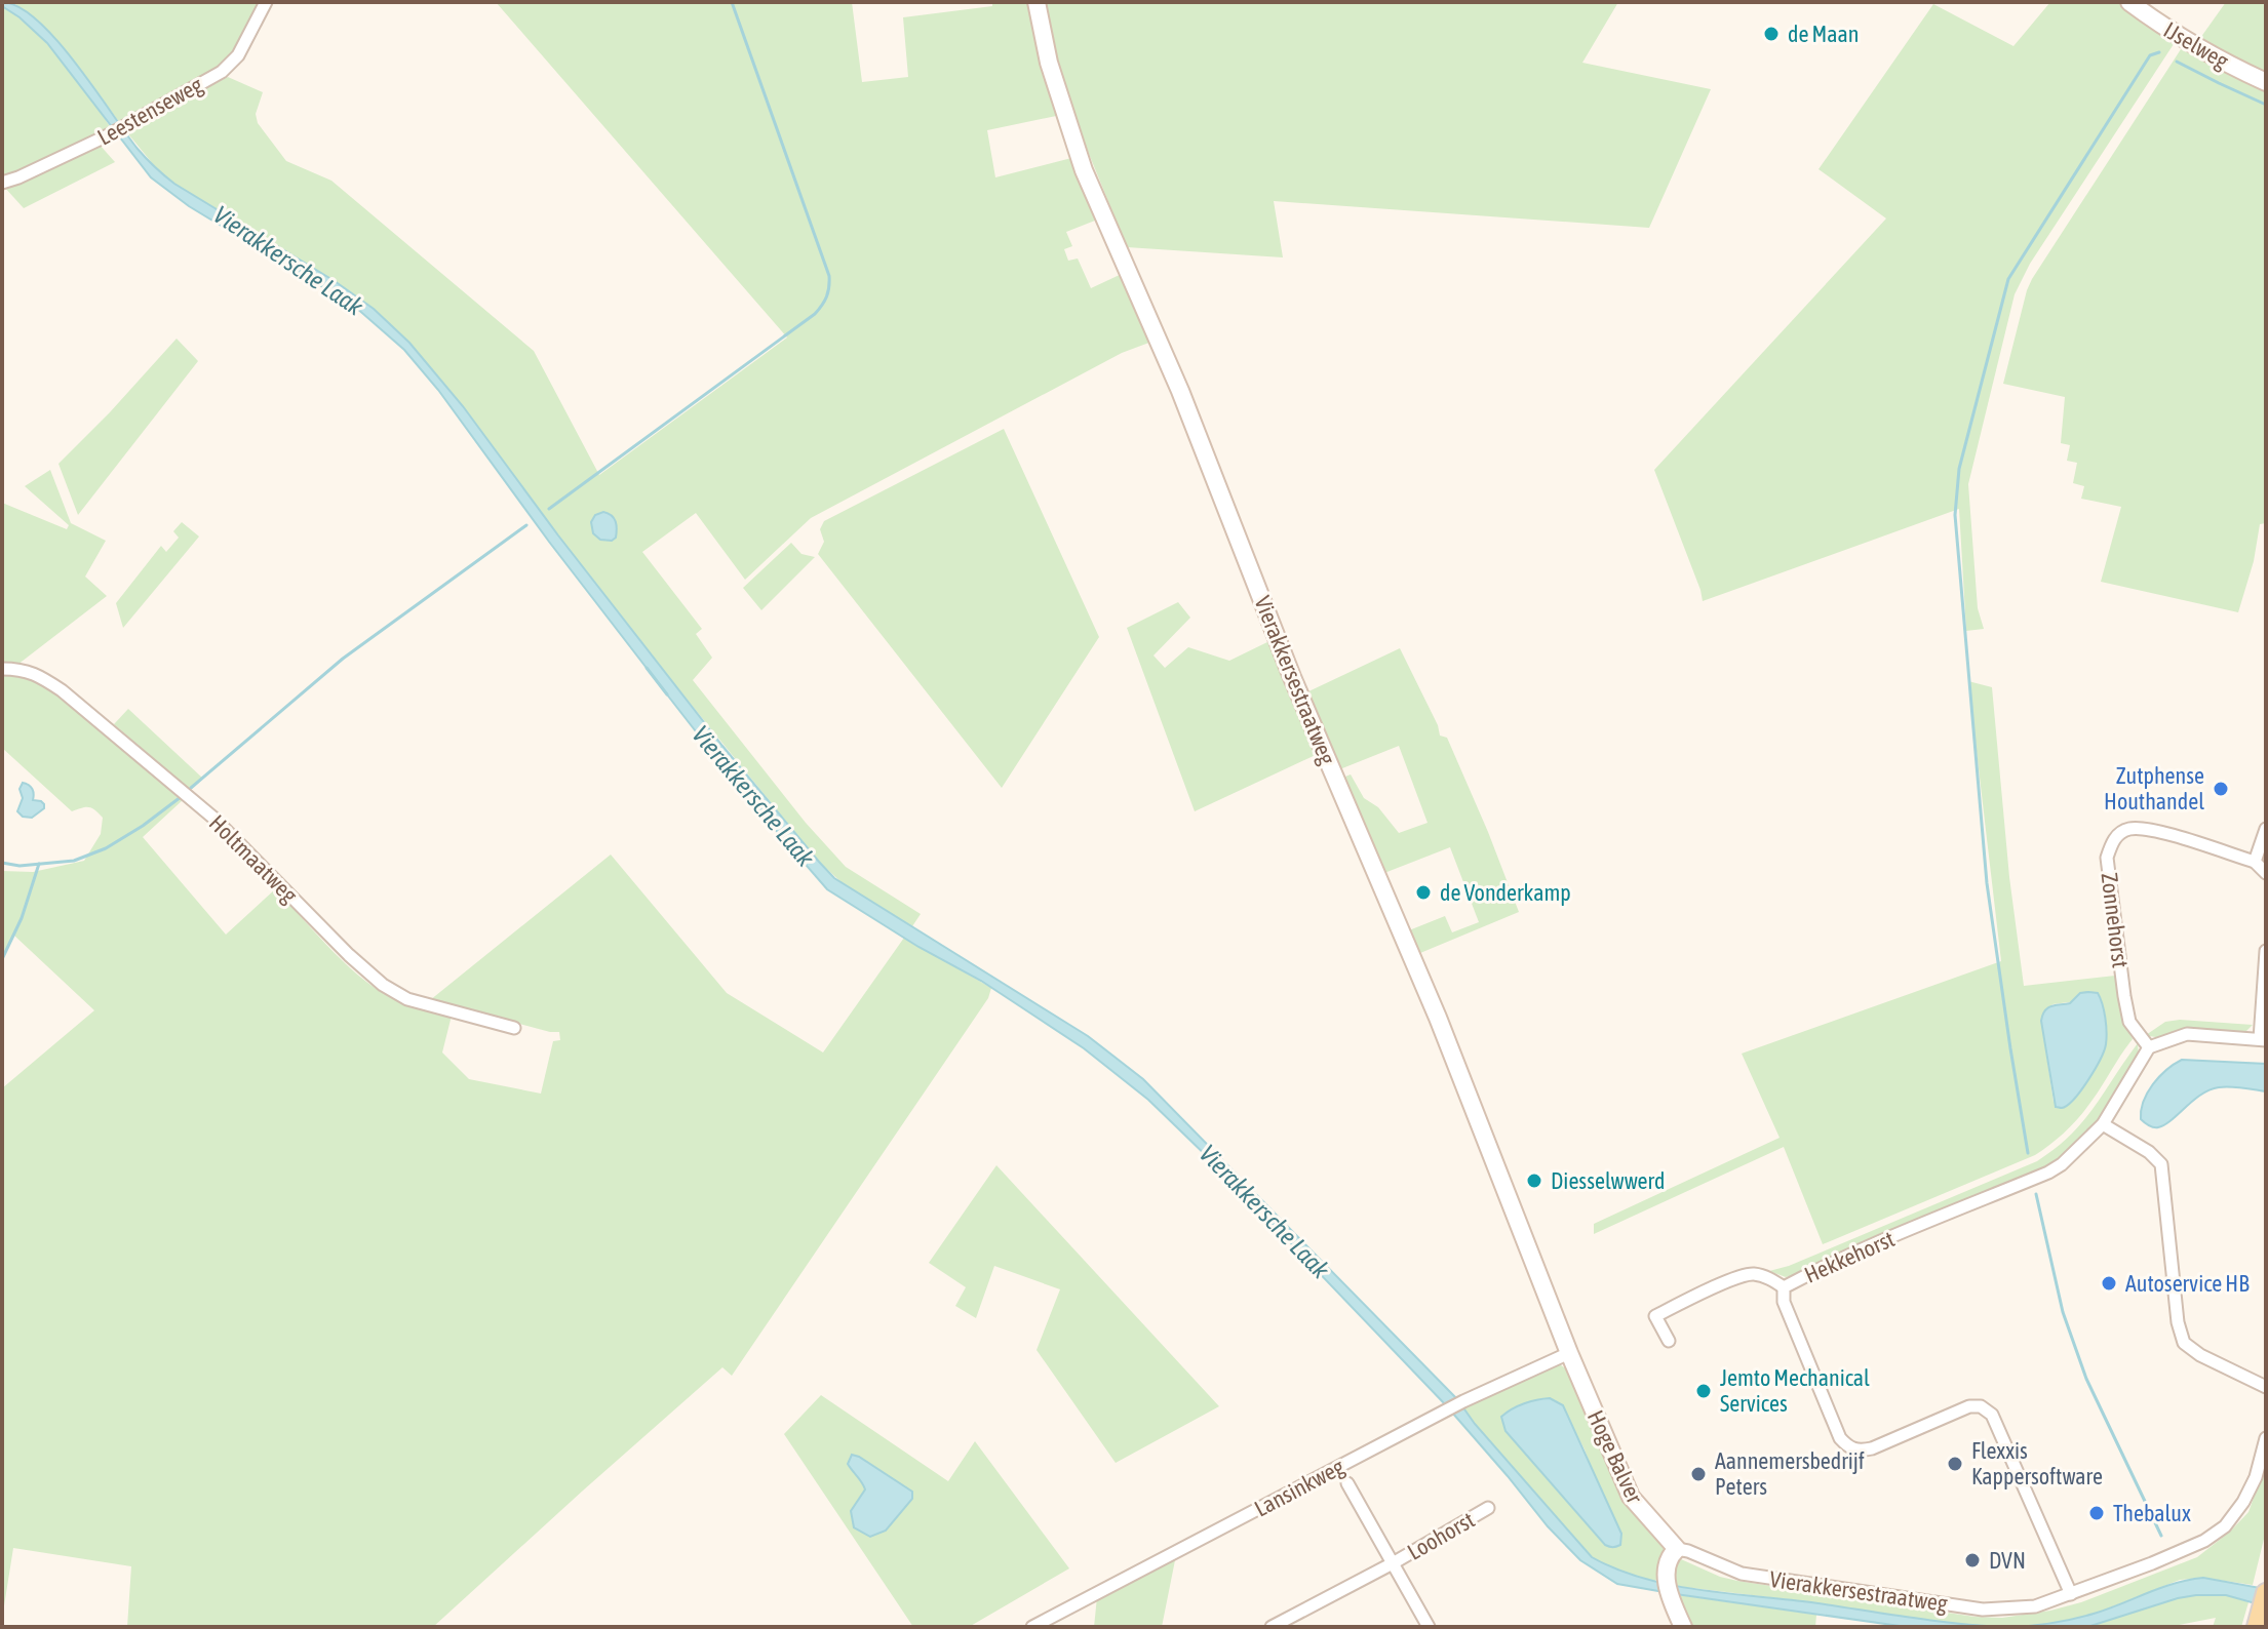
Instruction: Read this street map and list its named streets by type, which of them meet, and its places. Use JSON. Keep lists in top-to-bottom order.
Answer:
{
  "streets": {
    "street": [
      "IJselweg",
      "Leestenseweg",
      "Vierakkersestraatweg",
      "Holtmaatweg",
      "Zonnehorst",
      "Hekkehorst",
      "Hoge Balver",
      "Lansinkweg",
      "Loohorst"
    ]
  },
  "crossings": [
    ["Vierakkersestraatweg", "Hekkehorst"],
    ["Vierakkersestraatweg", "Hoge Balver"],
    ["Vierakkersestraatweg", "Lansinkweg"],
    ["Zonnehorst", "Hekkehorst"],
    ["Hoge Balver", "Lansinkweg"]
  ],
  "water": ["Vierakkersche Laak"],
  "places": [
    "de Maan",
    "Zutphense Houthandel",
    "de Vonderkamp",
    "Diesselwwerd",
    "Autoservice HB",
    "Jemto Mechanical Services",
    "Flexxis Kappersoftware",
    "Aannemersbedrijf Peters",
    "Thebalux",
    "DVN"
  ]
}
